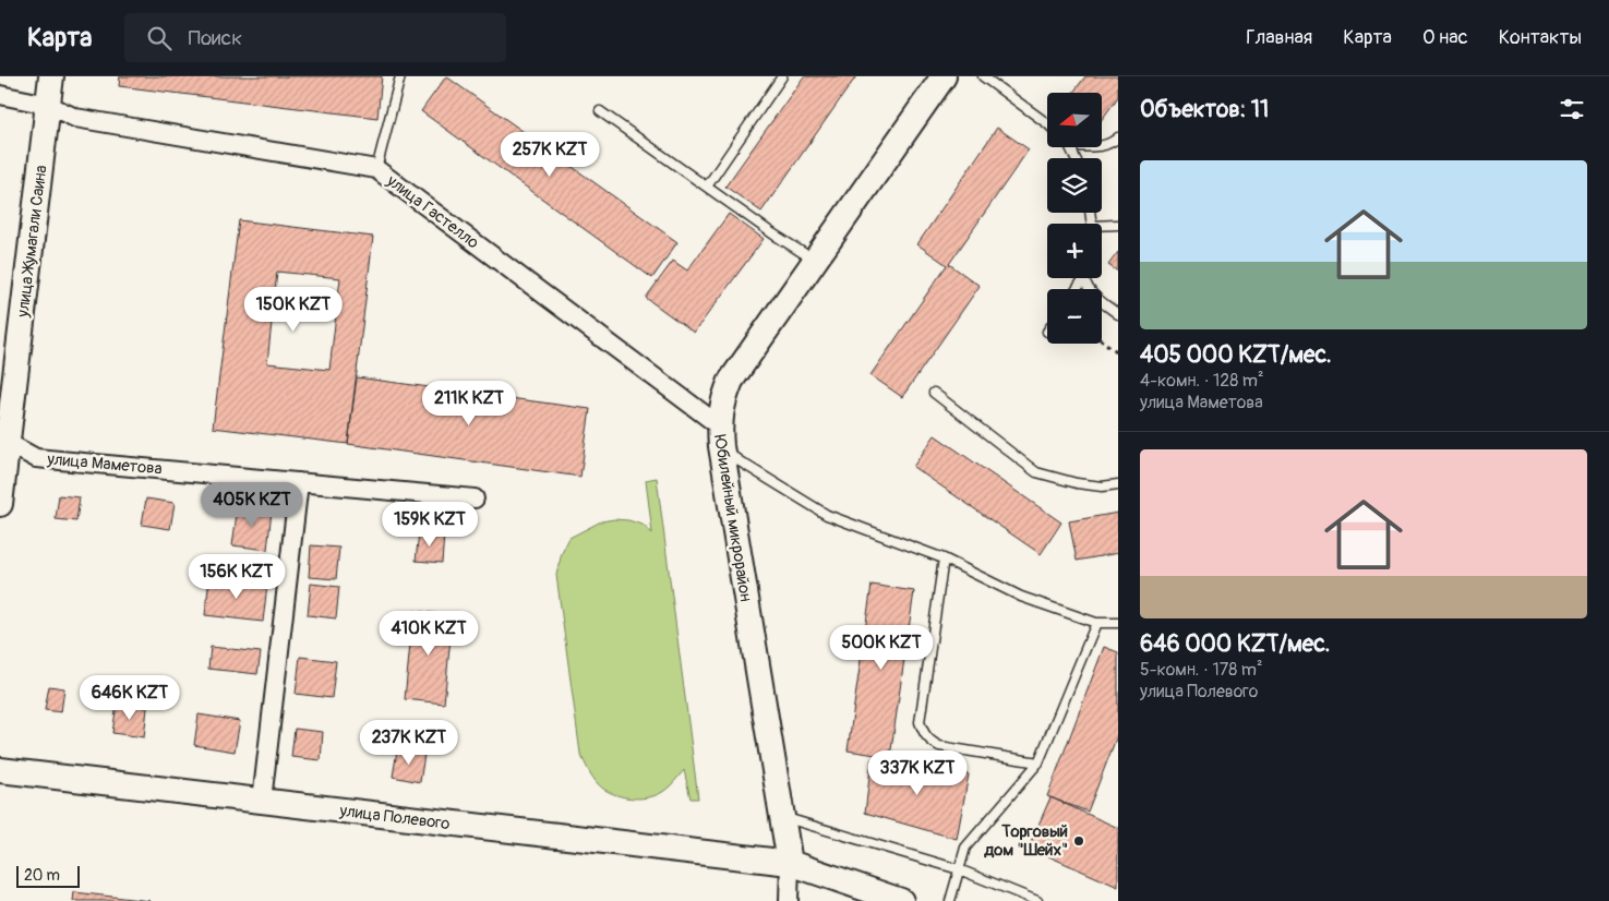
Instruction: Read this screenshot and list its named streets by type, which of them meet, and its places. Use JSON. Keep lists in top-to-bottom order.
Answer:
{
  "streets": {
    "street": [
      "улица Гастелло",
      "улица Жумагали Саина",
      "улица Маметова",
      "Юбилейный микрорайон",
      "улица Полевого"
    ]
  },
  "crossings": [
    ["улица Гастелло", "улица Жумагали Саина"],
    ["улица Гастелло", "Юбилейный микрорайон"],
    ["улица Жумагали Саина", "улица Маметова"],
    ["Юбилейный микрорайон", "улица Полевого"]
  ],
  "places": ["Торговый дом \"Шейх\""],
  "scale_bar": "20 m",
  "north": "left",
  "page": {
    "header": "Карта",
    "search": "Поиск",
    "nav": [
      "Главная",
      "Карта",
      "О нас",
      "Контакты"
    ],
    "heading": "Объектов: 11",
    "map_buttons": ["+", "−"],
    "price": [
      "257K KZT",
      "150K KZT",
      "211K KZT",
      "405K KZT",
      "159K KZT",
      "156K KZT",
      "410K KZT",
      "500K KZT",
      "646K KZT",
      "237K KZT",
      "337K KZT"
    ],
    "list": [
      {
        "name": "405 000 KZT/мес.",
        "note": "4-комн. · 128 m² · улица Маметова"
      },
      {
        "name": "646 000 KZT/мес.",
        "note": "5-комн. · 178 m² · улица Полевого"
      }
    ],
    "scale": "20 m"
  }
}
